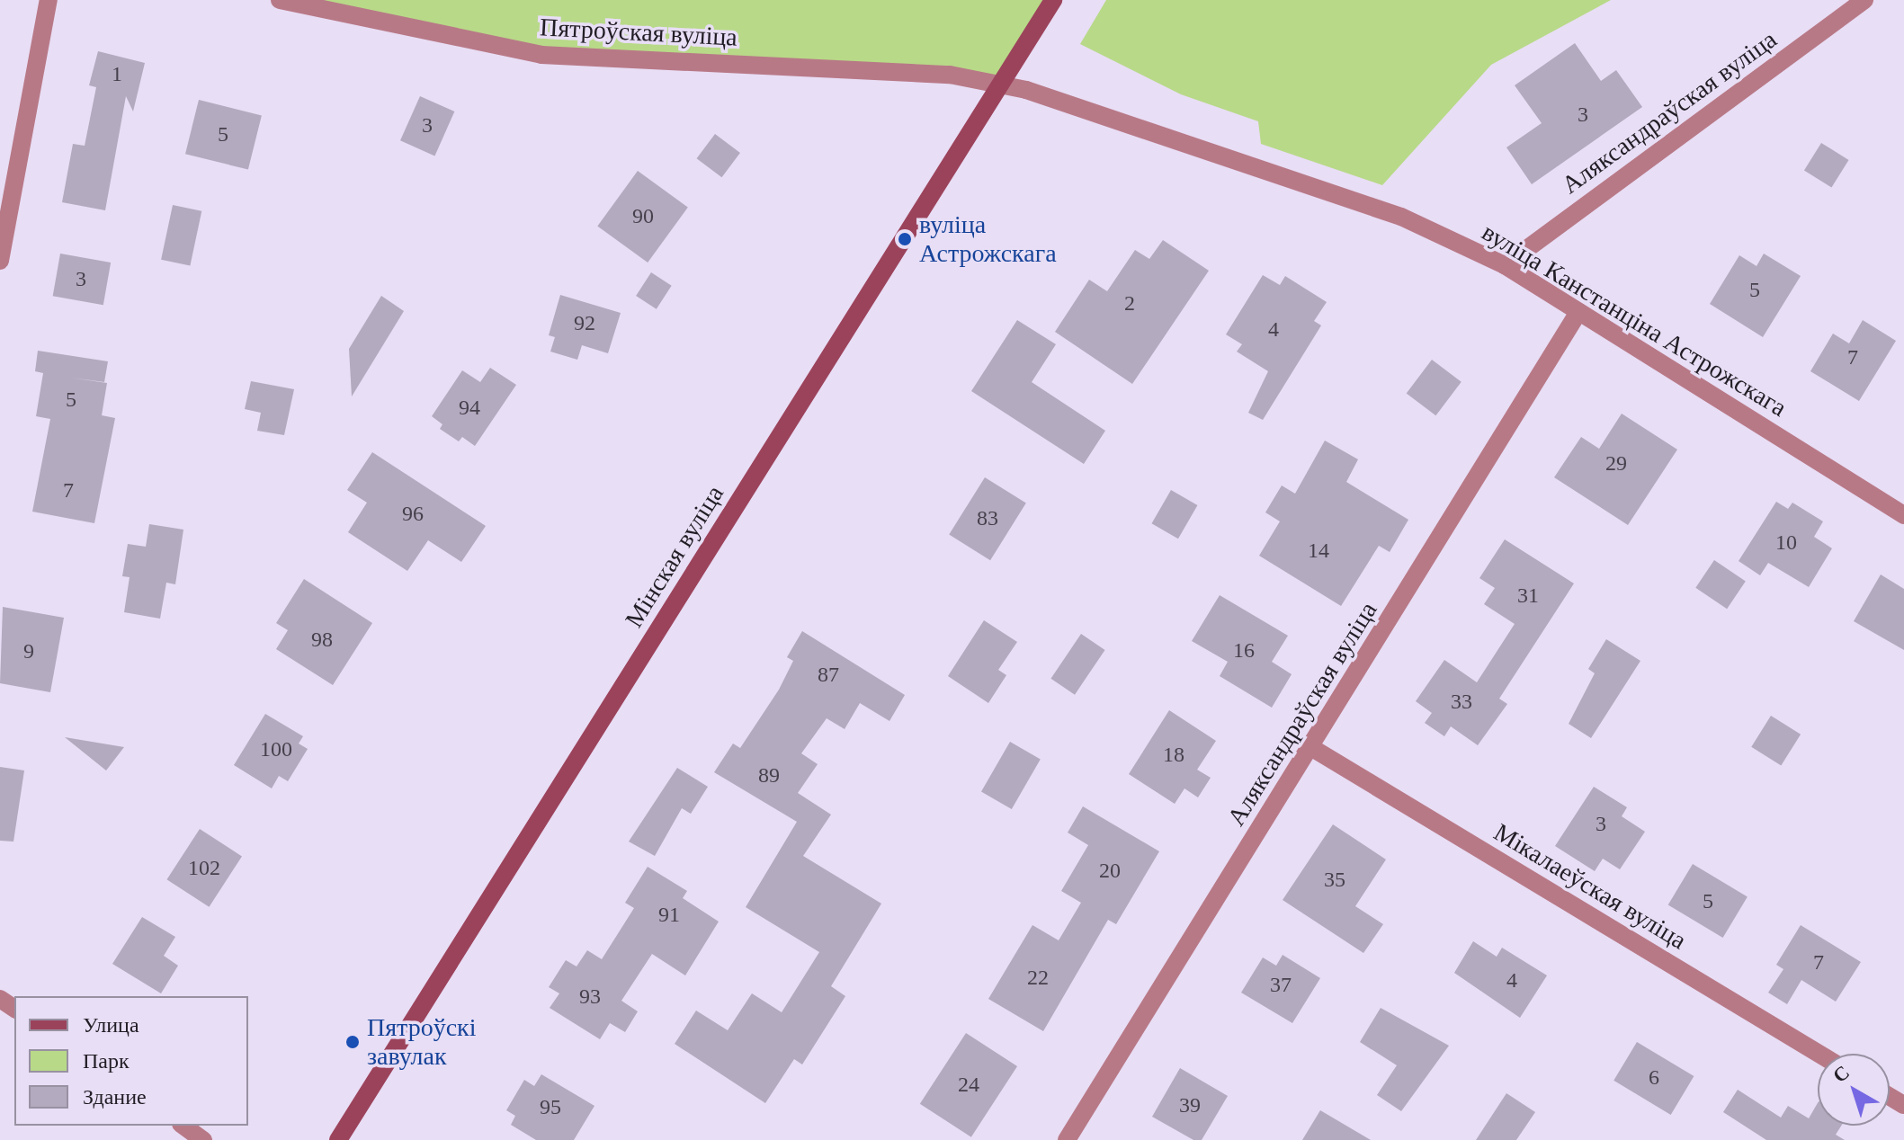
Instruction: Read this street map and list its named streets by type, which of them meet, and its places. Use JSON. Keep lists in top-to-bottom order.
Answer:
{
  "streets": {
    "main road": ["Мінская вуліца"],
    "street": [
      "Пятроўская вуліца",
      "Аляксандраўская вуліца",
      "вуліца Канстанціна Астрожскага",
      "Мікалаеўская вуліца"
    ]
  },
  "crossings": [
    ["Пятроўская вуліца", "вуліца Канстанціна Астрожскага"],
    ["Пятроўская вуліца", "Мінская вуліца"],
    ["Аляксандраўская вуліца", "вуліца Канстанціна Астрожскага"],
    ["Аляксандраўская вуліца", "Мікалаеўская вуліца"],
    ["вуліца Канстанціна Астрожскага", "Мінская вуліца"]
  ],
  "places": ["вуліца Астрожскага", "Пятроўскі завулак"],
  "house_numbers": [
    "1",
    "3",
    "3",
    "5",
    "90",
    "3",
    "5",
    "2",
    "92",
    "4",
    "7",
    "5",
    "94",
    "29",
    "7",
    "96",
    "83",
    "10",
    "14",
    "31",
    "98",
    "16",
    "9",
    "87",
    "33",
    "100",
    "18",
    "89",
    "3",
    "102",
    "20",
    "35",
    "5",
    "91",
    "7",
    "22",
    "4",
    "37",
    "93",
    "6",
    "24",
    "39",
    "95"
  ],
  "legend": ["Улица", "Парк", "Здание"],
  "north": "top left"
}
